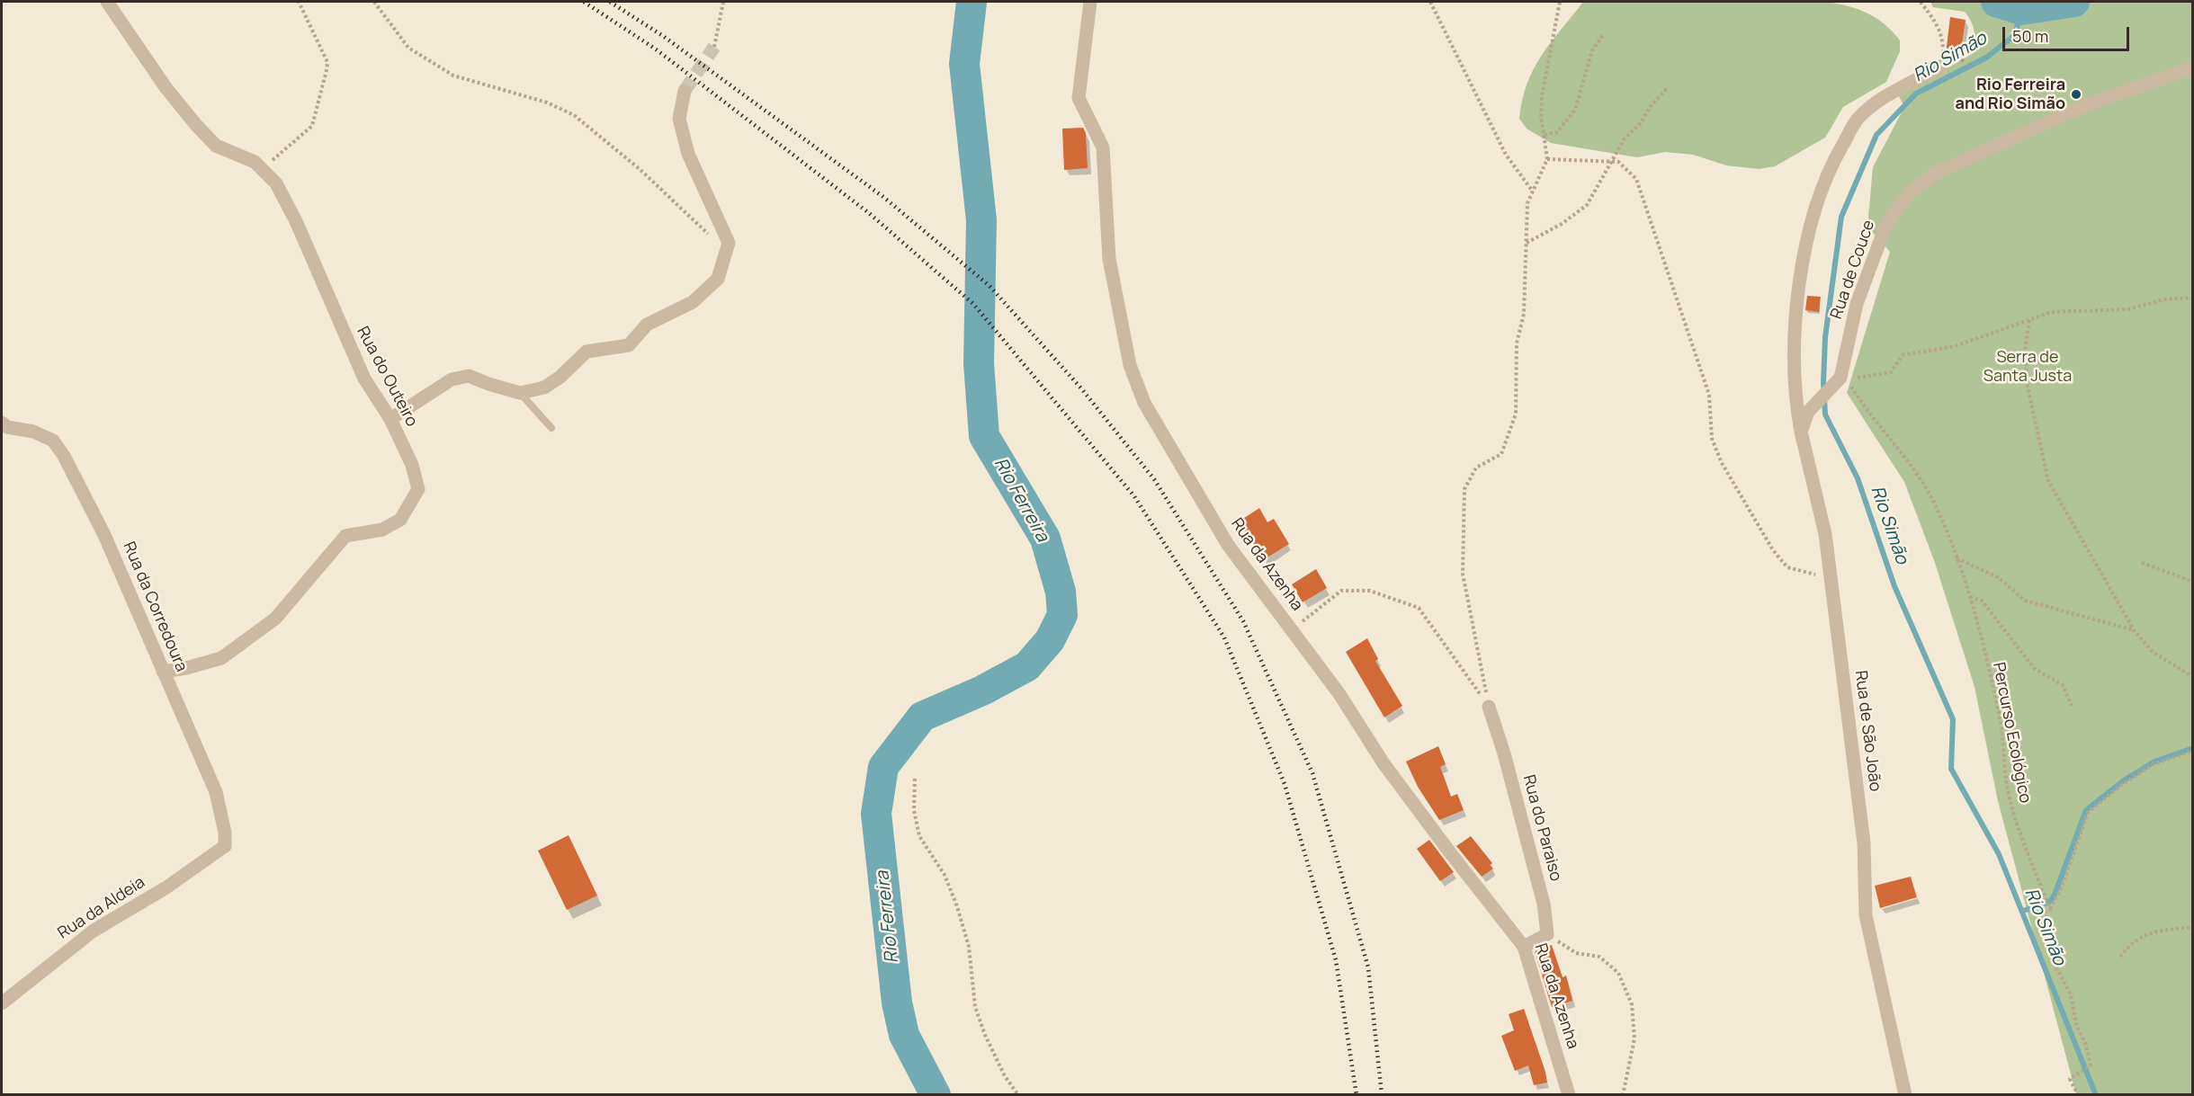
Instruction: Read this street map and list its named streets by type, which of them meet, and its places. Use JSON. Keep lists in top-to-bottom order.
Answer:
{
  "streets": {
    "street": [
      "Rua de Couce",
      "Rua do Outeiro",
      "Rua da Azenha",
      "Rua da Corredoura",
      "Rua de São João",
      "Rua do Paraiso",
      "Rua da Aldeia"
    ],
    "path": ["Percurso Ecológico"]
  },
  "crossings": [
    ["Rua de Couce", "Percurso Ecológico"],
    ["Rua do Outeiro", "Rua da Corredoura"],
    ["Rua da Corredoura", "Rua da Aldeia"]
  ],
  "water": ["Rio Simão", "Rio Ferreira"],
  "parks": ["Serra de Santa Justa"],
  "places": ["Rio Ferreira and Rio Simão"],
  "scale_bar": "50 m"
}
